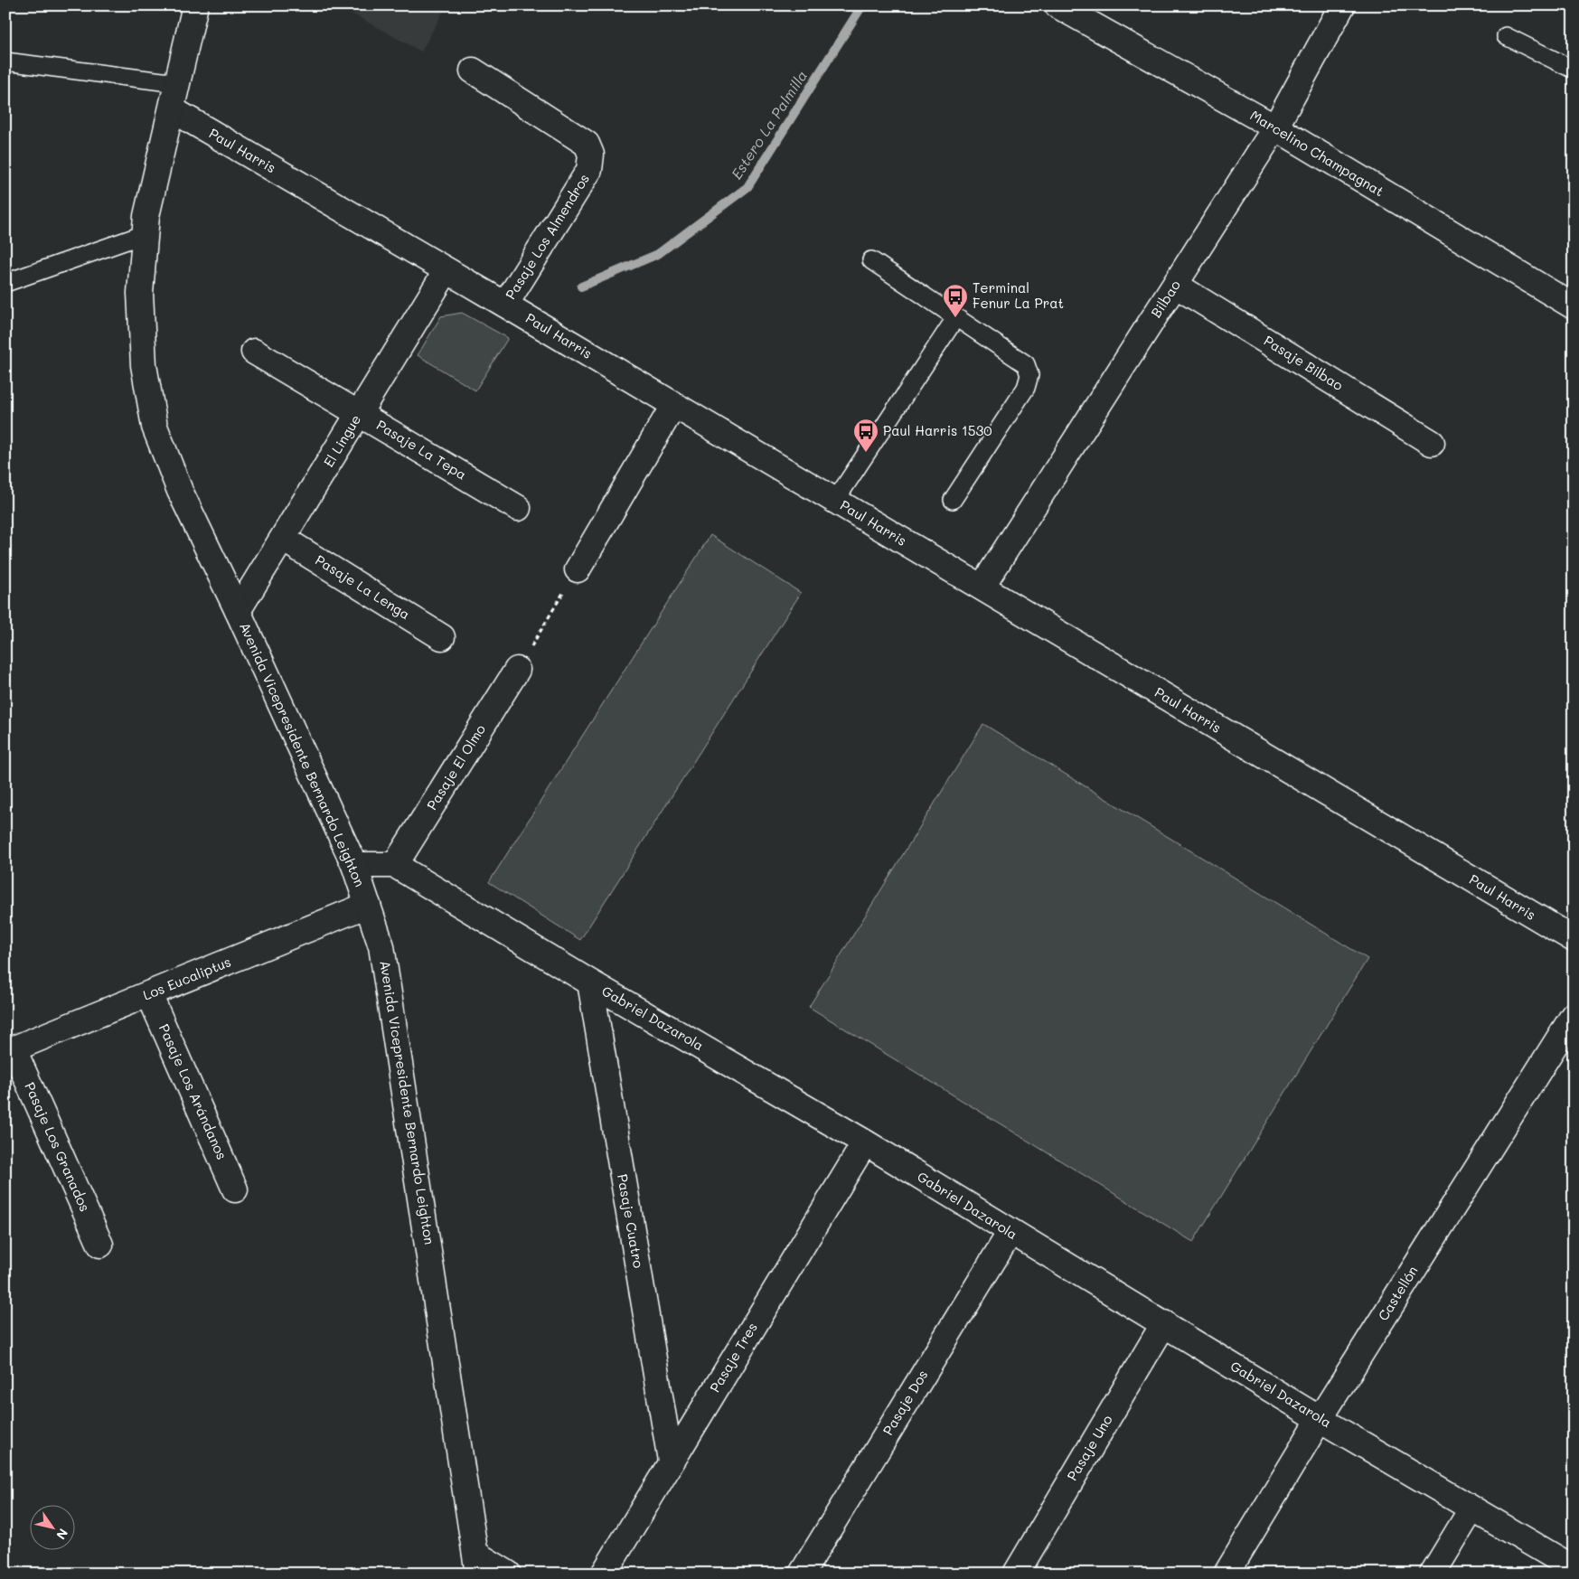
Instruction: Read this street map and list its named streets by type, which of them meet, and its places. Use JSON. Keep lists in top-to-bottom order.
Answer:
{
  "streets": {
    "street": [
      "Paul Harris",
      "Marcelino Champagnat",
      "Pasaje Los Almendros",
      "Bilbao",
      "Pasaje Bilbao",
      "El Lingue",
      "Pasaje La Tepa",
      "Pasaje La Lenga",
      "Avenida Vicepresidente Bernardo Leighton",
      "Pasaje El Olmo",
      "Los Eucaliptus",
      "Gabriel Dazarola",
      "Pasaje Los Arándanos",
      "Pasaje Los Granados",
      "Pasaje Cuatro",
      "Castellón",
      "Pasaje Tres",
      "Pasaje Dos",
      "Pasaje Uno"
    ]
  },
  "crossings": [
    ["Paul Harris", "Pasaje Los Almendros"],
    ["Paul Harris", "Bilbao"],
    ["Paul Harris", "El Lingue"],
    ["Paul Harris", "Avenida Vicepresidente Bernardo Leighton"],
    ["Marcelino Champagnat", "Bilbao"],
    ["Bilbao", "Pasaje Bilbao"],
    ["El Lingue", "Pasaje La Tepa"],
    ["El Lingue", "Pasaje La Lenga"],
    ["El Lingue", "Avenida Vicepresidente Bernardo Leighton"],
    ["Avenida Vicepresidente Bernardo Leighton", "Los Eucaliptus"],
    ["Pasaje El Olmo", "Gabriel Dazarola"],
    ["Los Eucaliptus", "Pasaje Los Arándanos"],
    ["Los Eucaliptus", "Pasaje Los Granados"],
    ["Gabriel Dazarola", "Pasaje Cuatro"],
    ["Gabriel Dazarola", "Castellón"],
    ["Gabriel Dazarola", "Pasaje Tres"],
    ["Gabriel Dazarola", "Pasaje Dos"],
    ["Gabriel Dazarola", "Pasaje Uno"],
    ["Pasaje Cuatro", "Pasaje Tres"]
  ],
  "water": ["Estero La Palmilla"],
  "places": {
    "bus stop": ["Terminal Fenur La Prat", "Paul Harris 1530"]
  },
  "north": "bottom right"
}
